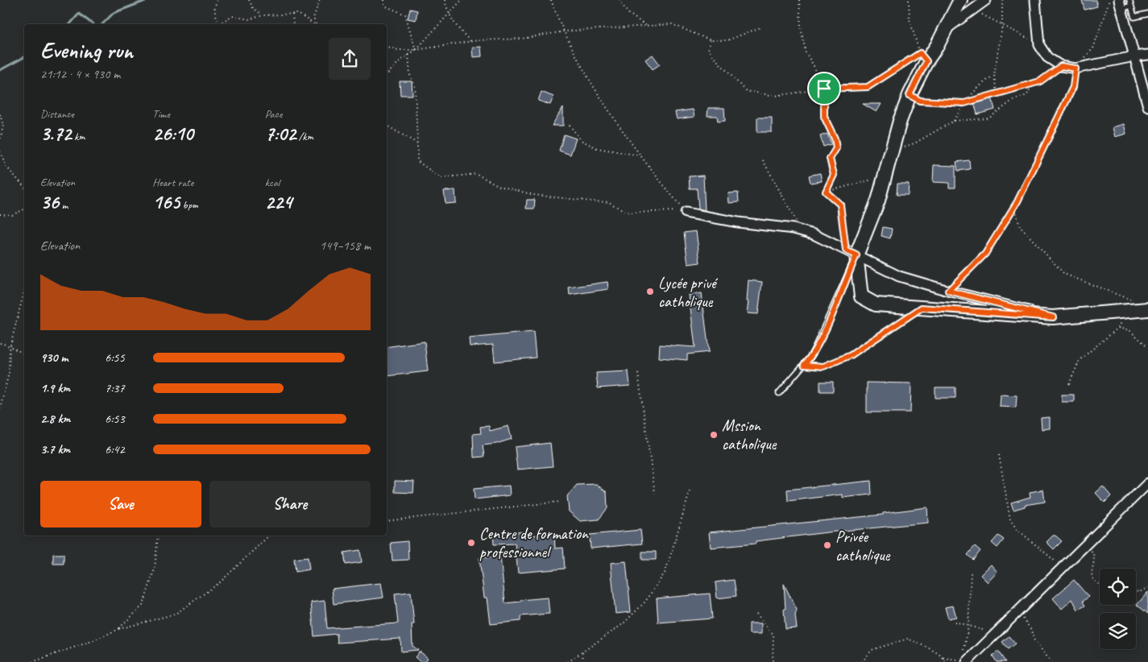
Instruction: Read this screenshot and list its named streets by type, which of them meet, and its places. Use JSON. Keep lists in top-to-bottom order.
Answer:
{
  "places": [
    "Lycée privé catholique",
    "Mssion catholique",
    "Centre de formation professionnel",
    "Privée catholique"
  ],
  "page": {
    "heading": ["Evening run", "21:12 · 4 × 930 m"],
    "stats": [
      ["Distance", "3.72 km"],
      ["Time", "26:10"],
      ["Pace", "7:02 /km"],
      ["Elevation", "36 m"],
      ["Heart rate", "165 bpm"],
      ["kcal", "224"]
    ],
    "chart": ["Elevation", "149–158 m"],
    "list": [
      {
        "name": "930 m",
        "note": "6:55"
      },
      {
        "name": "1.9 km",
        "note": "7:37"
      },
      {
        "name": "2.8 km",
        "note": "6:53"
      },
      {
        "name": "3.7 km",
        "note": "6:42"
      }
    ],
    "buttons": ["Save", "Share"]
  }
}
